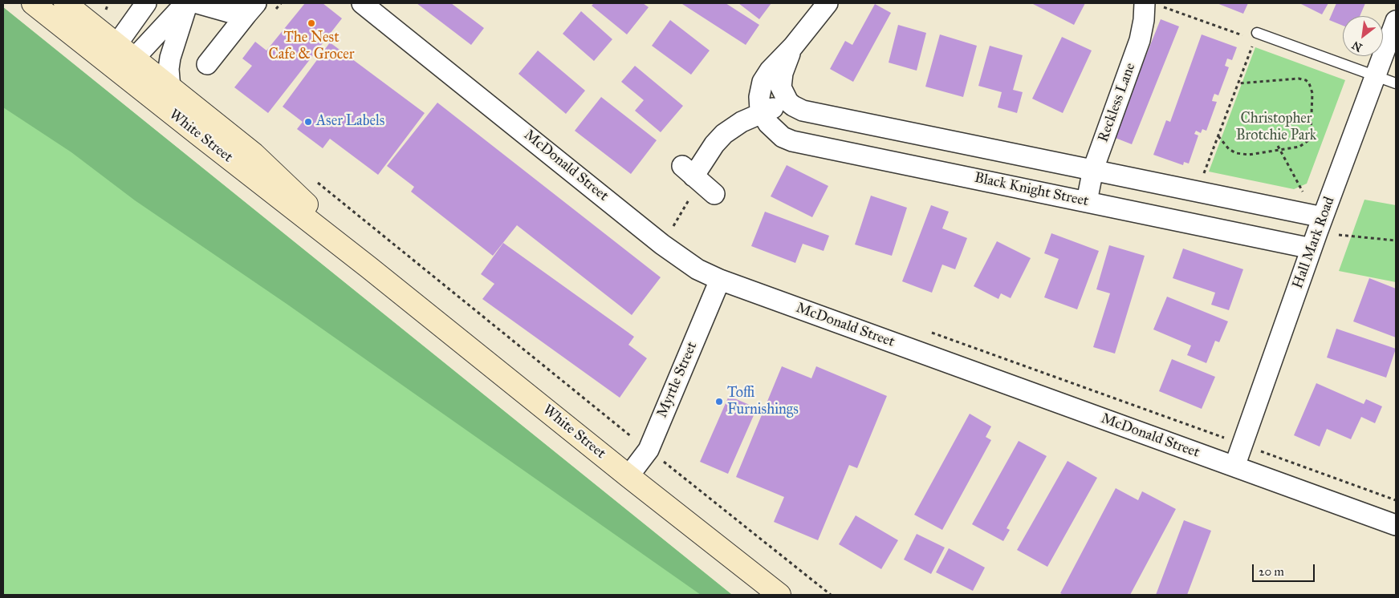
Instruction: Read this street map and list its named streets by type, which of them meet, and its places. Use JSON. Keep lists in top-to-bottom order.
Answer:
{
  "streets": {
    "main road": ["White Street"],
    "street": [
      "Reckless Lane",
      "McDonald Street",
      "Black Knight Street",
      "Hall Mark Road",
      "Myrtle Street"
    ]
  },
  "crossings": [
    ["Reckless Lane", "Black Knight Street"],
    ["White Street", "Myrtle Street"],
    ["McDonald Street", "Hall Mark Road"],
    ["McDonald Street", "Myrtle Street"],
    ["Black Knight Street", "Hall Mark Road"]
  ],
  "parks": ["Christopher Brotchie Park"],
  "places": ["The Nest Cafe & Grocer", "Aser Labels", "Toffi Furnishings"],
  "scale_bar": "20 m",
  "north": "bottom left"
}
